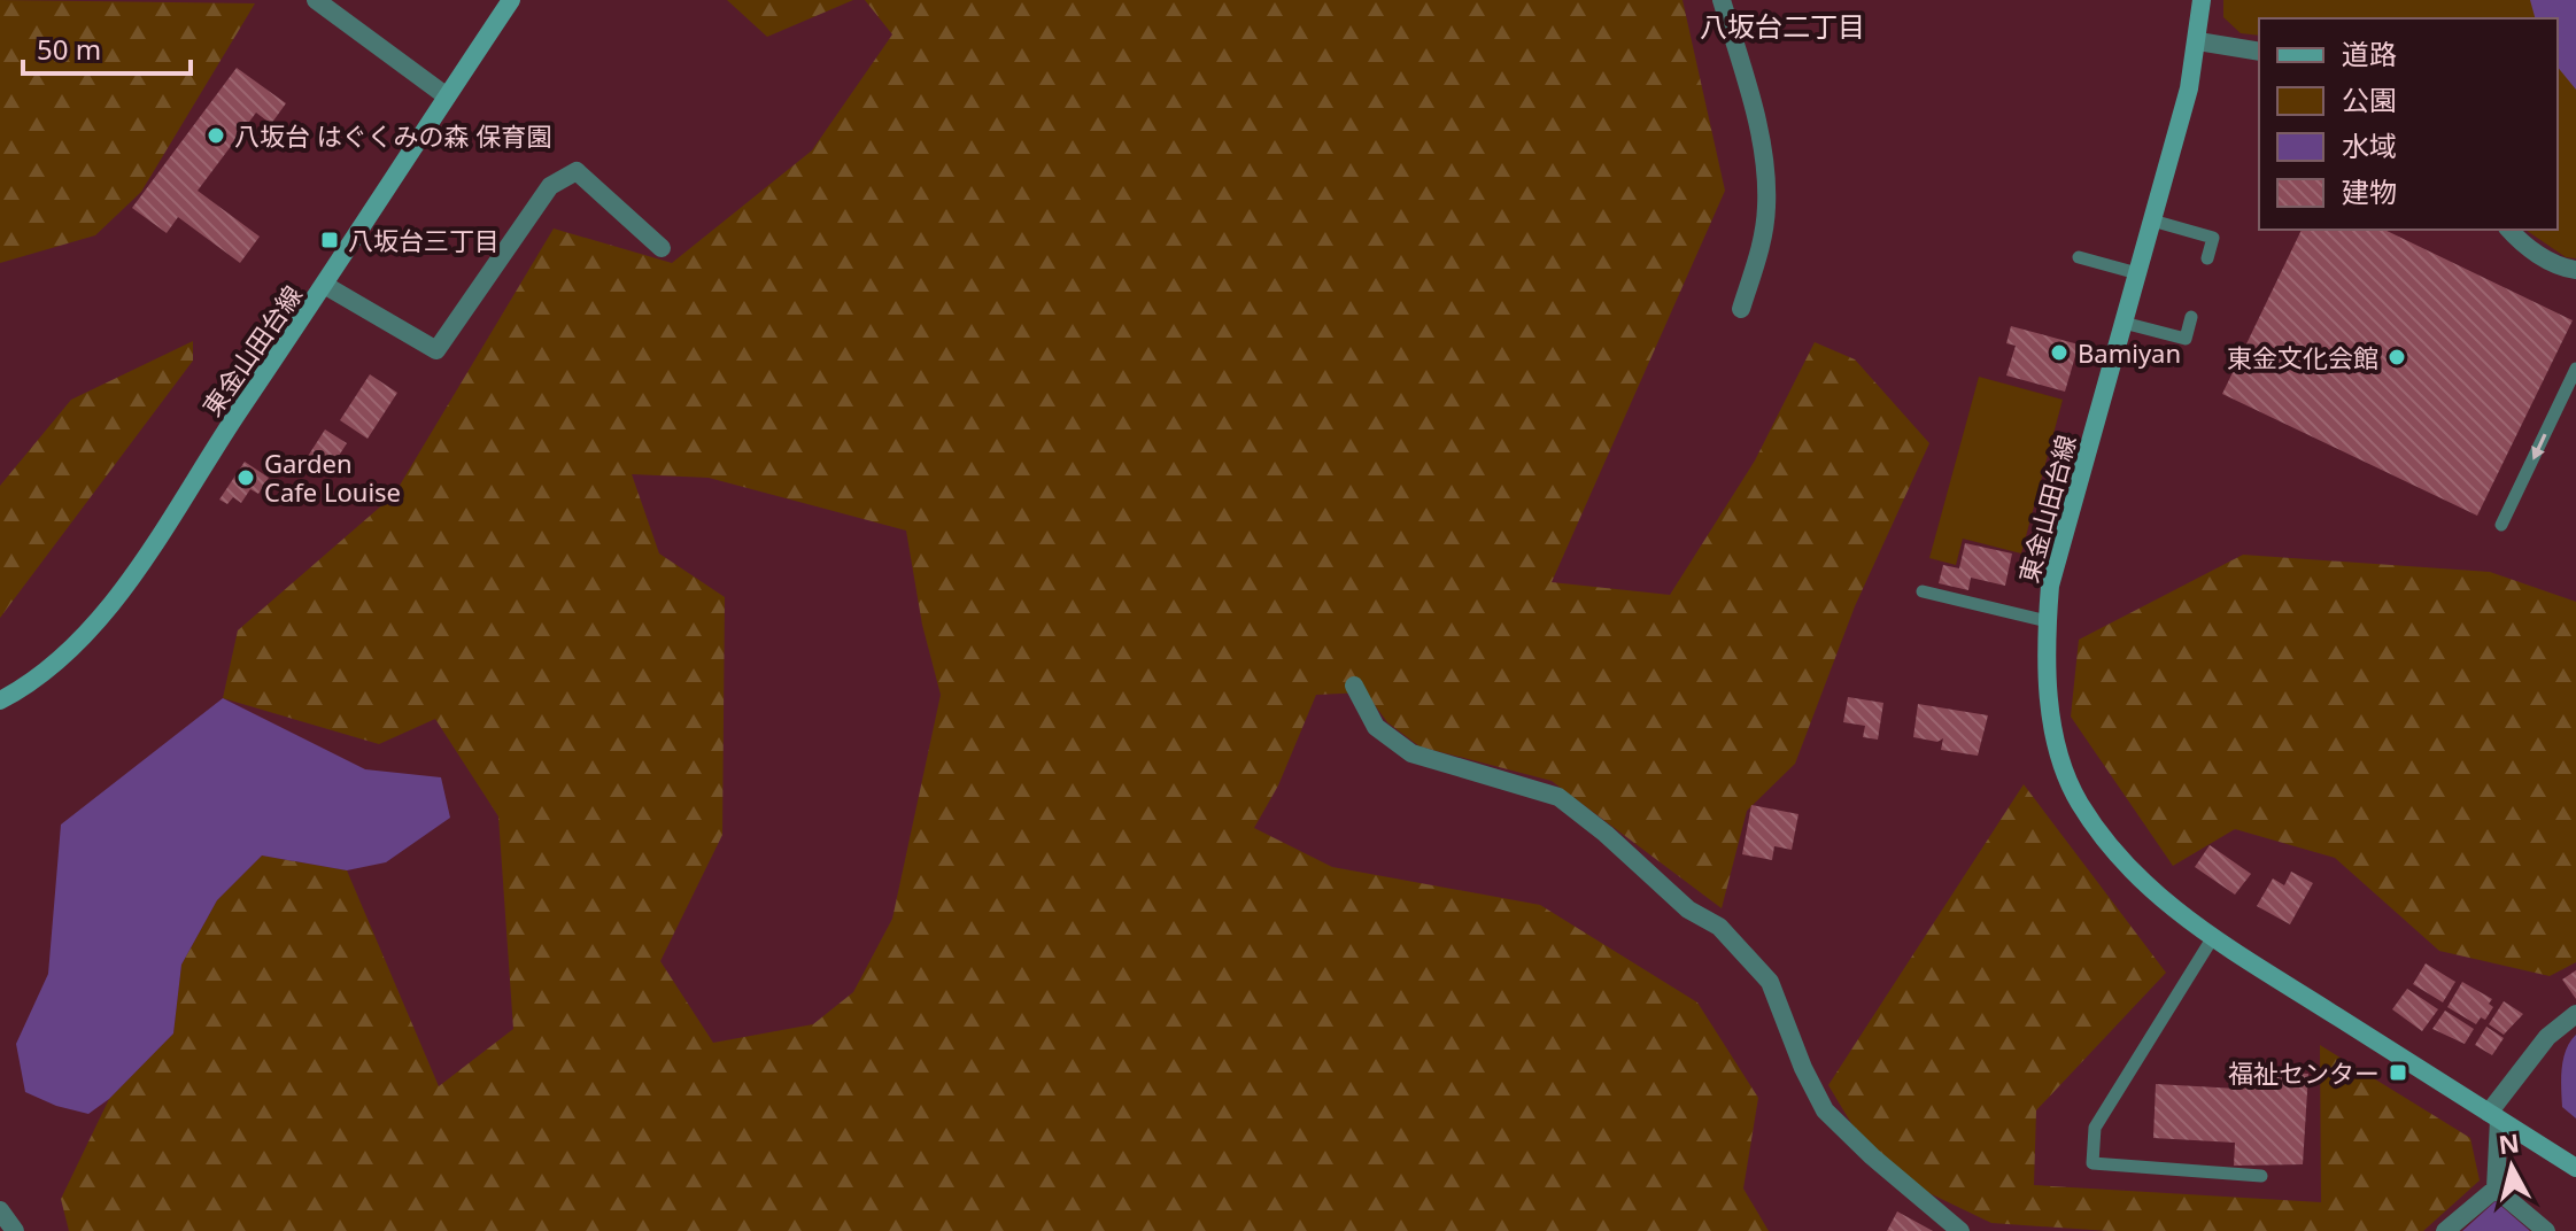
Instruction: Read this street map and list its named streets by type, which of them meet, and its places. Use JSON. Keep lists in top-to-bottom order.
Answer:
{
  "streets": {
    "main road": ["東金山田台線"]
  },
  "districts": ["八坂台二丁目"],
  "places": {
    "other": [
      "八坂台 はぐくみの森 保育園",
      "Bamiyan",
      "東金文化会館",
      "Garden Cafe Louise"
    ],
    "transit": ["八坂台三丁目", "福祉センター"]
  },
  "legend": [
    "道路",
    "公園",
    "水域",
    "建物"
  ],
  "scale_bar": "50 m",
  "north": "top"
}
